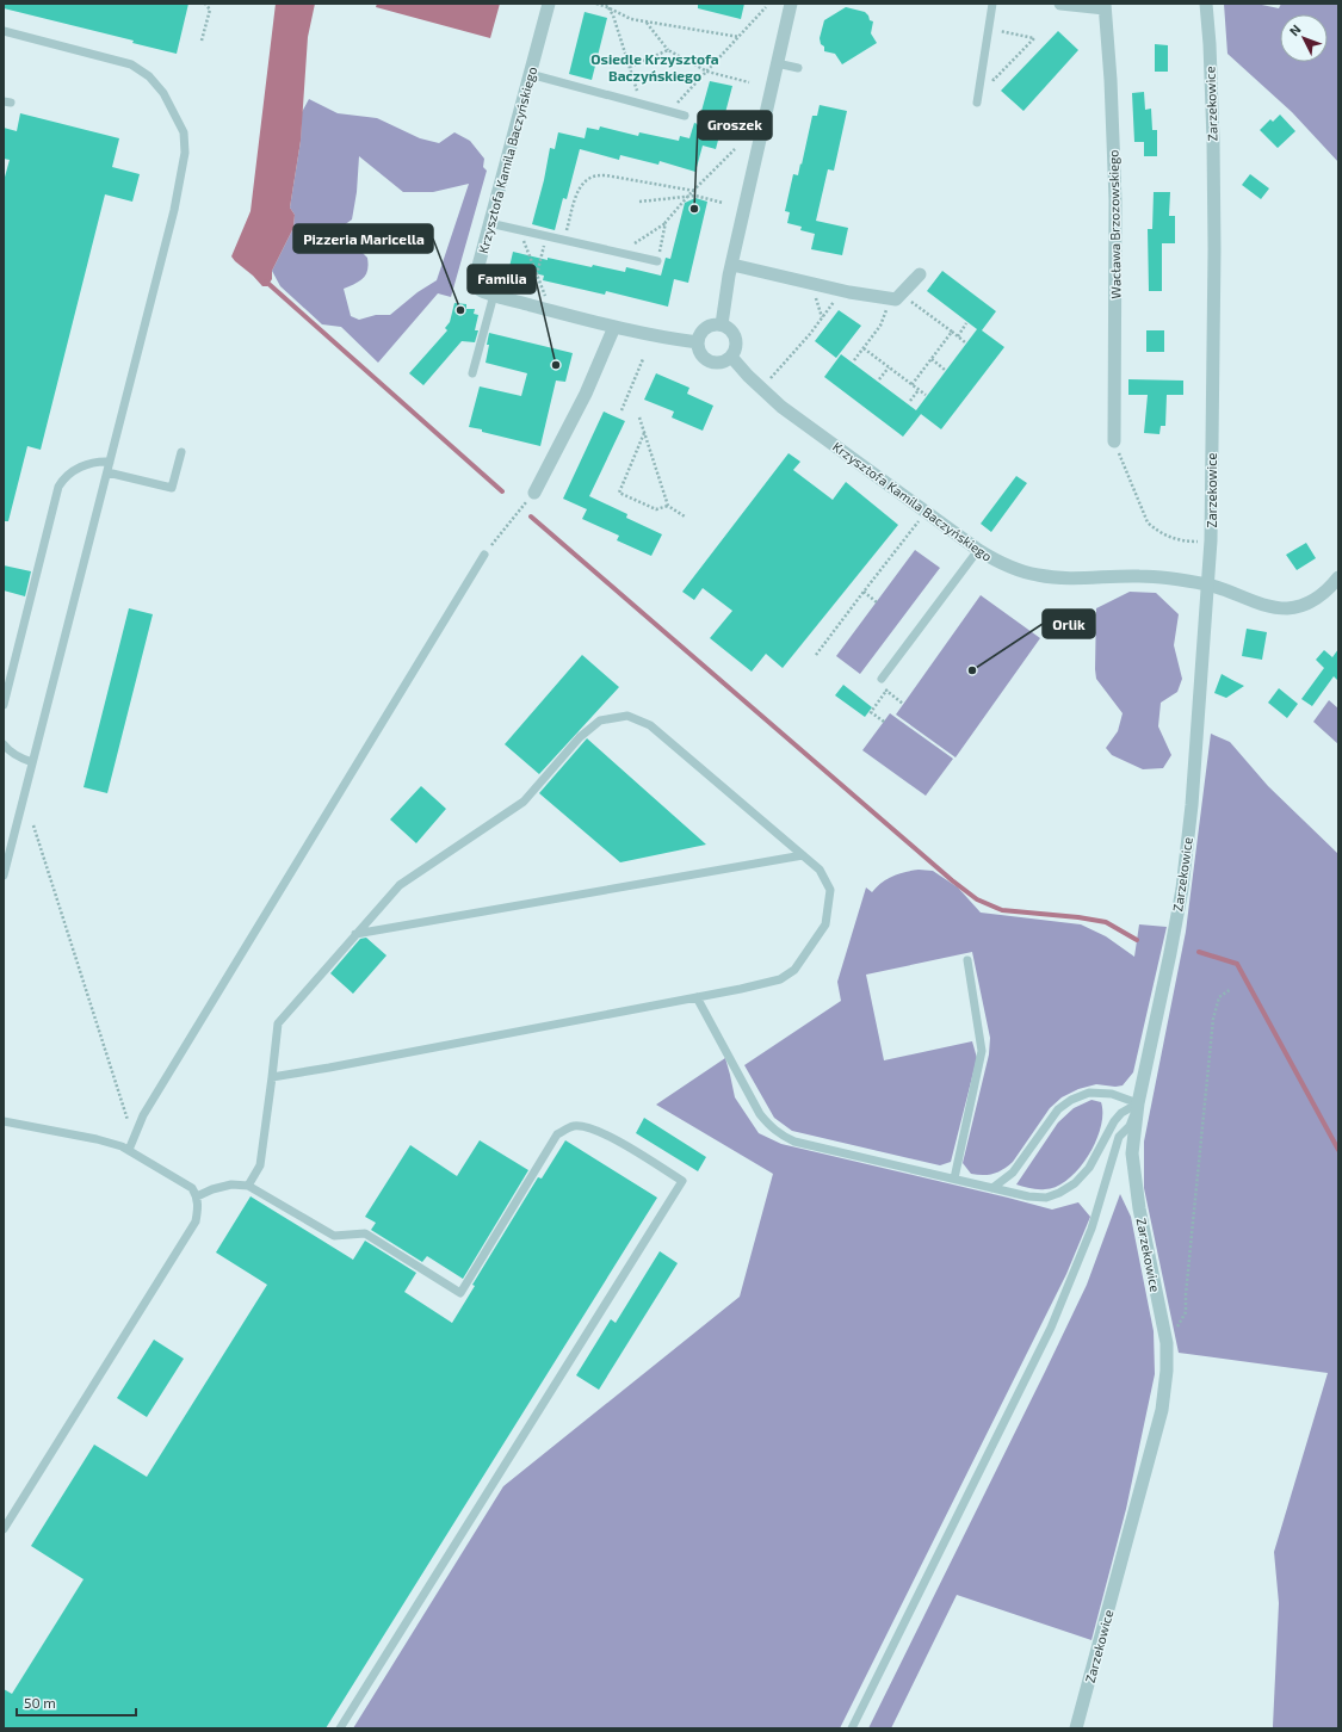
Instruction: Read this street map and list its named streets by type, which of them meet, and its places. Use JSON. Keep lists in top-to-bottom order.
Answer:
{
  "streets": {
    "street": ["Zarzekowice", "Krzysztofa Kamila Baczyńskiego", "Wacława Brzozowskiego"]
  },
  "crossings": [
    ["Zarzekowice", "Krzysztofa Kamila Baczyńskiego"]
  ],
  "districts": ["Osiedle Krzysztofa Baczyńskiego"],
  "places": [
    "Groszek",
    "Pizzeria Maricella",
    "Familia",
    "Orlik"
  ],
  "scale_bar": "50 m",
  "north": "top left"
}
